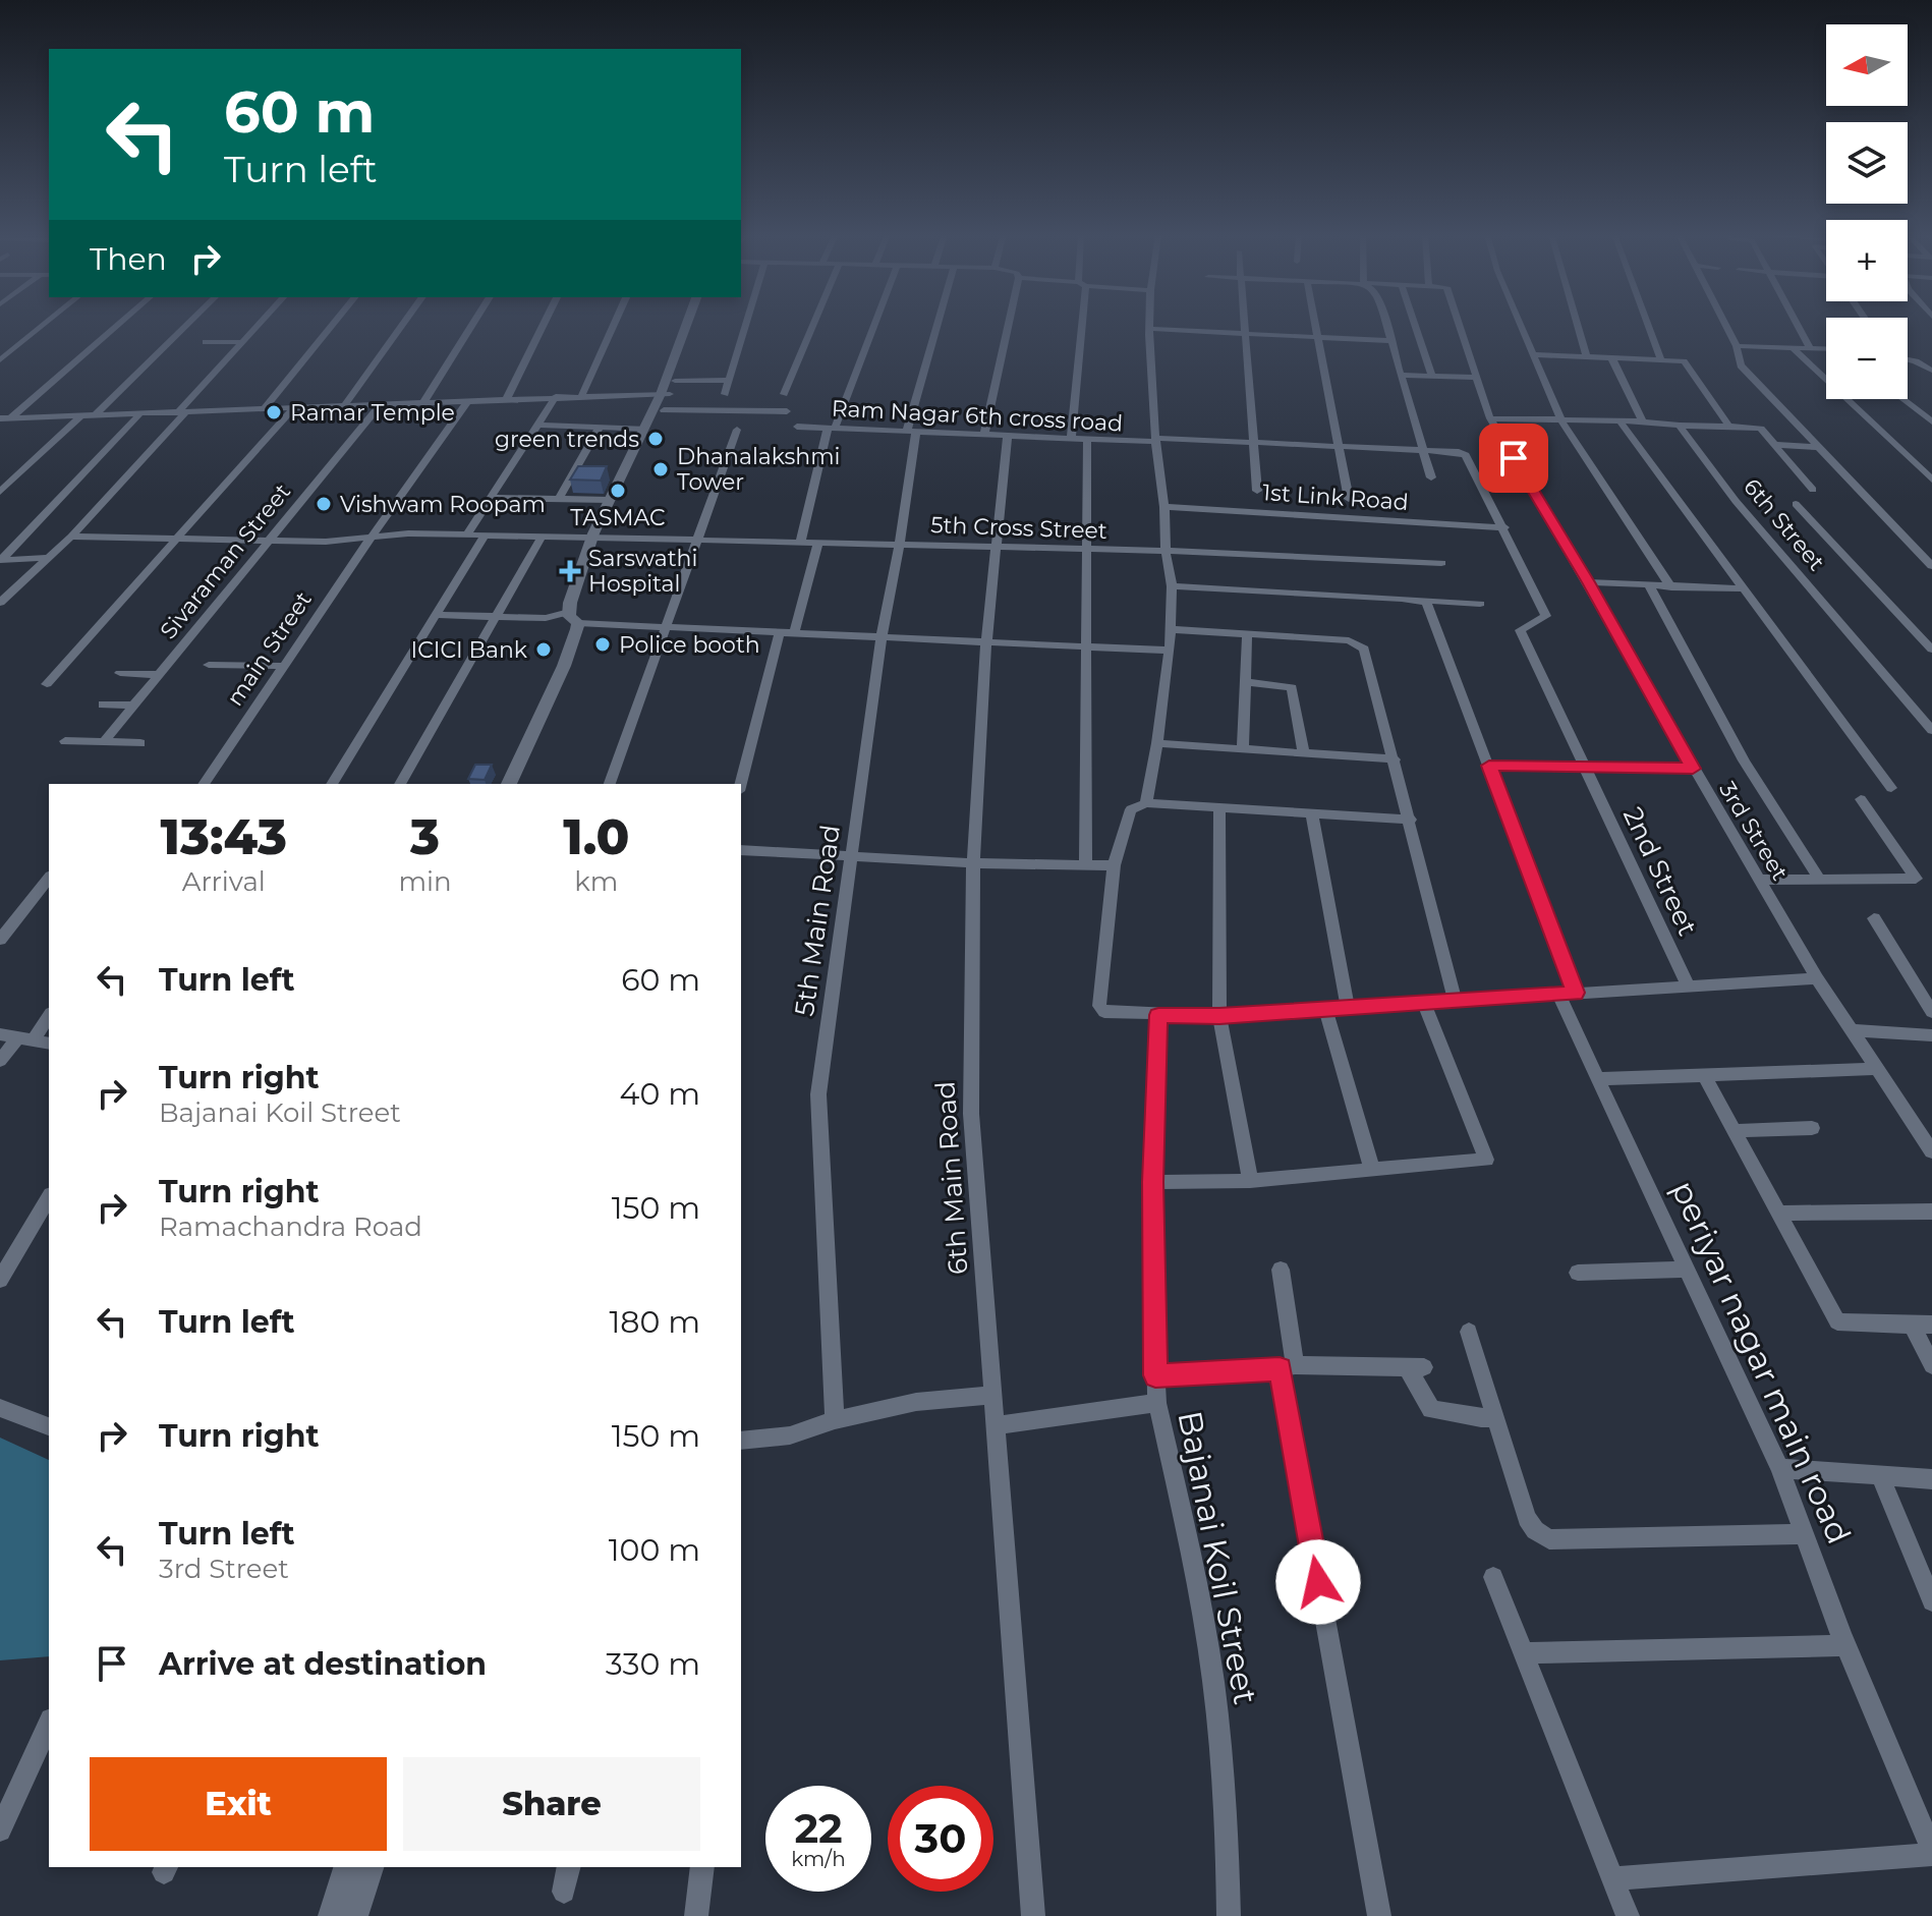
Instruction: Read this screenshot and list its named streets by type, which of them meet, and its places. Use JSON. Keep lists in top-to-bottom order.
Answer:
{
  "streets": {
    "street": [
      "Ram Nagar 6th cross road",
      "1st Link Road",
      "6th Street",
      "5th Cross Street",
      "Sivaraman Street",
      "main Street",
      "3rd Street",
      "2nd Street",
      "5th Main Road",
      "6th Main Road",
      "periyar nagar main road",
      "Bajanai Koil Street"
    ]
  },
  "crossings": [
    ["Ram Nagar 6th cross road", "1st Link Road"],
    ["Ram Nagar 6th cross road", "2nd Street"],
    ["Ram Nagar 6th cross road", "5th Main Road"],
    ["Ram Nagar 6th cross road", "6th Main Road"],
    ["1st Link Road", "2nd Street"],
    ["5th Cross Street", "Sivaraman Street"],
    ["5th Cross Street", "main Street"],
    ["5th Cross Street", "5th Main Road"],
    ["5th Cross Street", "6th Main Road"]
  ],
  "places": {
    "other": [
      "Ramar Temple",
      "green trends",
      "Dhanalakshmi Tower",
      "TASMAC",
      "Vishwam Roopam",
      "Police booth",
      "ICICI Bank"
    ],
    "health": ["Sarswathi Hospital"]
  },
  "north": "left",
  "page": {
    "map_buttons": ["+", "−"],
    "turn": ["60 m", "Turn left"],
    "then": "Then",
    "eta": [
      "13:43",
      "Arrival",
      "3",
      "min",
      "1.0",
      "km"
    ],
    "list": [
      {
        "name": "Turn left",
        "value": "60 m"
      },
      {
        "name": "Turn right",
        "note": "Bajanai Koil Street",
        "value": "40 m"
      },
      {
        "name": "Turn right",
        "note": "Ramachandra Road",
        "value": "150 m"
      },
      {
        "name": "Turn left",
        "value": "180 m"
      },
      {
        "name": "Turn right",
        "value": "150 m"
      },
      {
        "name": "Turn left",
        "note": "3rd Street",
        "value": "100 m"
      },
      {
        "name": "Arrive at destination",
        "value": "330 m"
      }
    ],
    "buttons": ["Exit", "Share"],
    "speed": "22 km/h",
    "limit": "30"
  }
}
